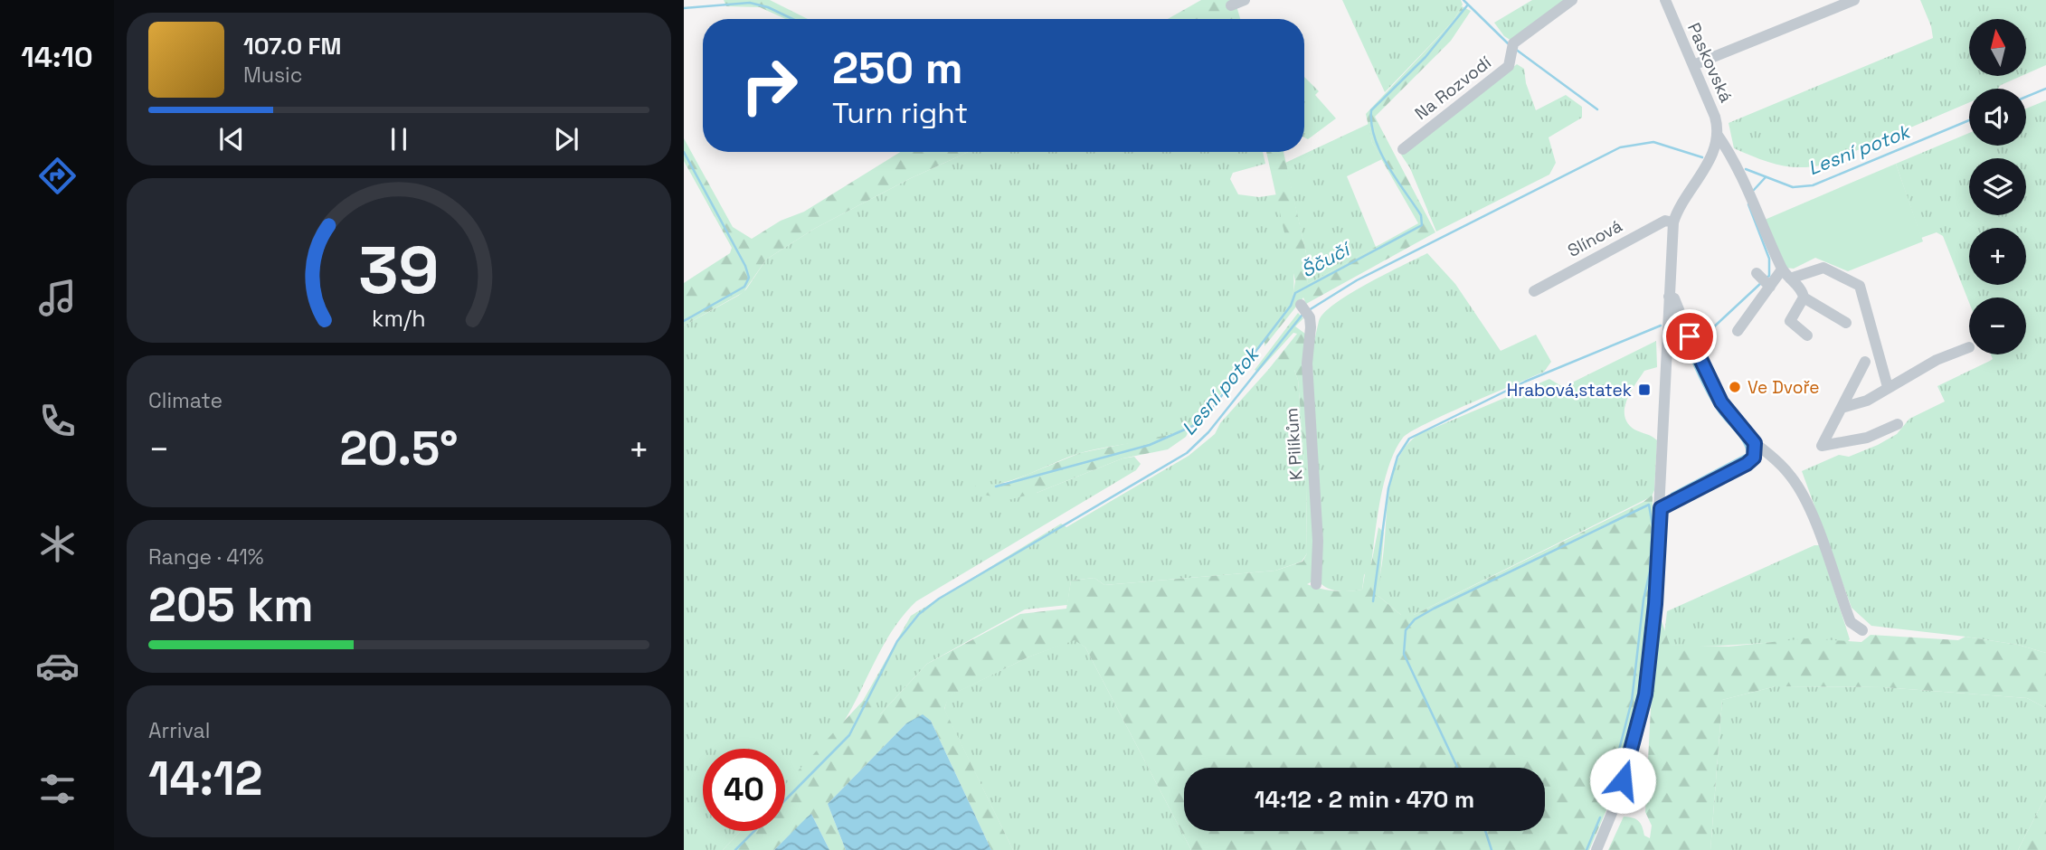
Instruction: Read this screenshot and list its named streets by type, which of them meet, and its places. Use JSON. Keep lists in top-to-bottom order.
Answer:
{
  "streets": {
    "street": [
      "Paskovská",
      "Na Rozvodí",
      "Slínová",
      "K Pilíkům"
    ]
  },
  "crossings": [
    ["Paskovská", "Slínová"]
  ],
  "water": ["Lesní potok", "Ščučí"],
  "places": {
    "other": ["Ve Dvoře"],
    "transit": ["Hrabová,statek"]
  },
  "north": "top",
  "page": {
    "tabs": "14:10",
    "map_buttons": ["+", "−"],
    "turn": ["250 m", "Turn right"],
    "song": ["107.0 FM", "Music"],
    "tile": [
      "Climate",
      ["Range · 41%", "205 km"],
      ["Arrival", "14:12"]
    ],
    "heat": ["−", "20.5°", "+"],
    "limit": "40",
    "trip": "14:12 · 2 min · 470 m",
    "gauge": ["39", "km/h"]
  }
}
